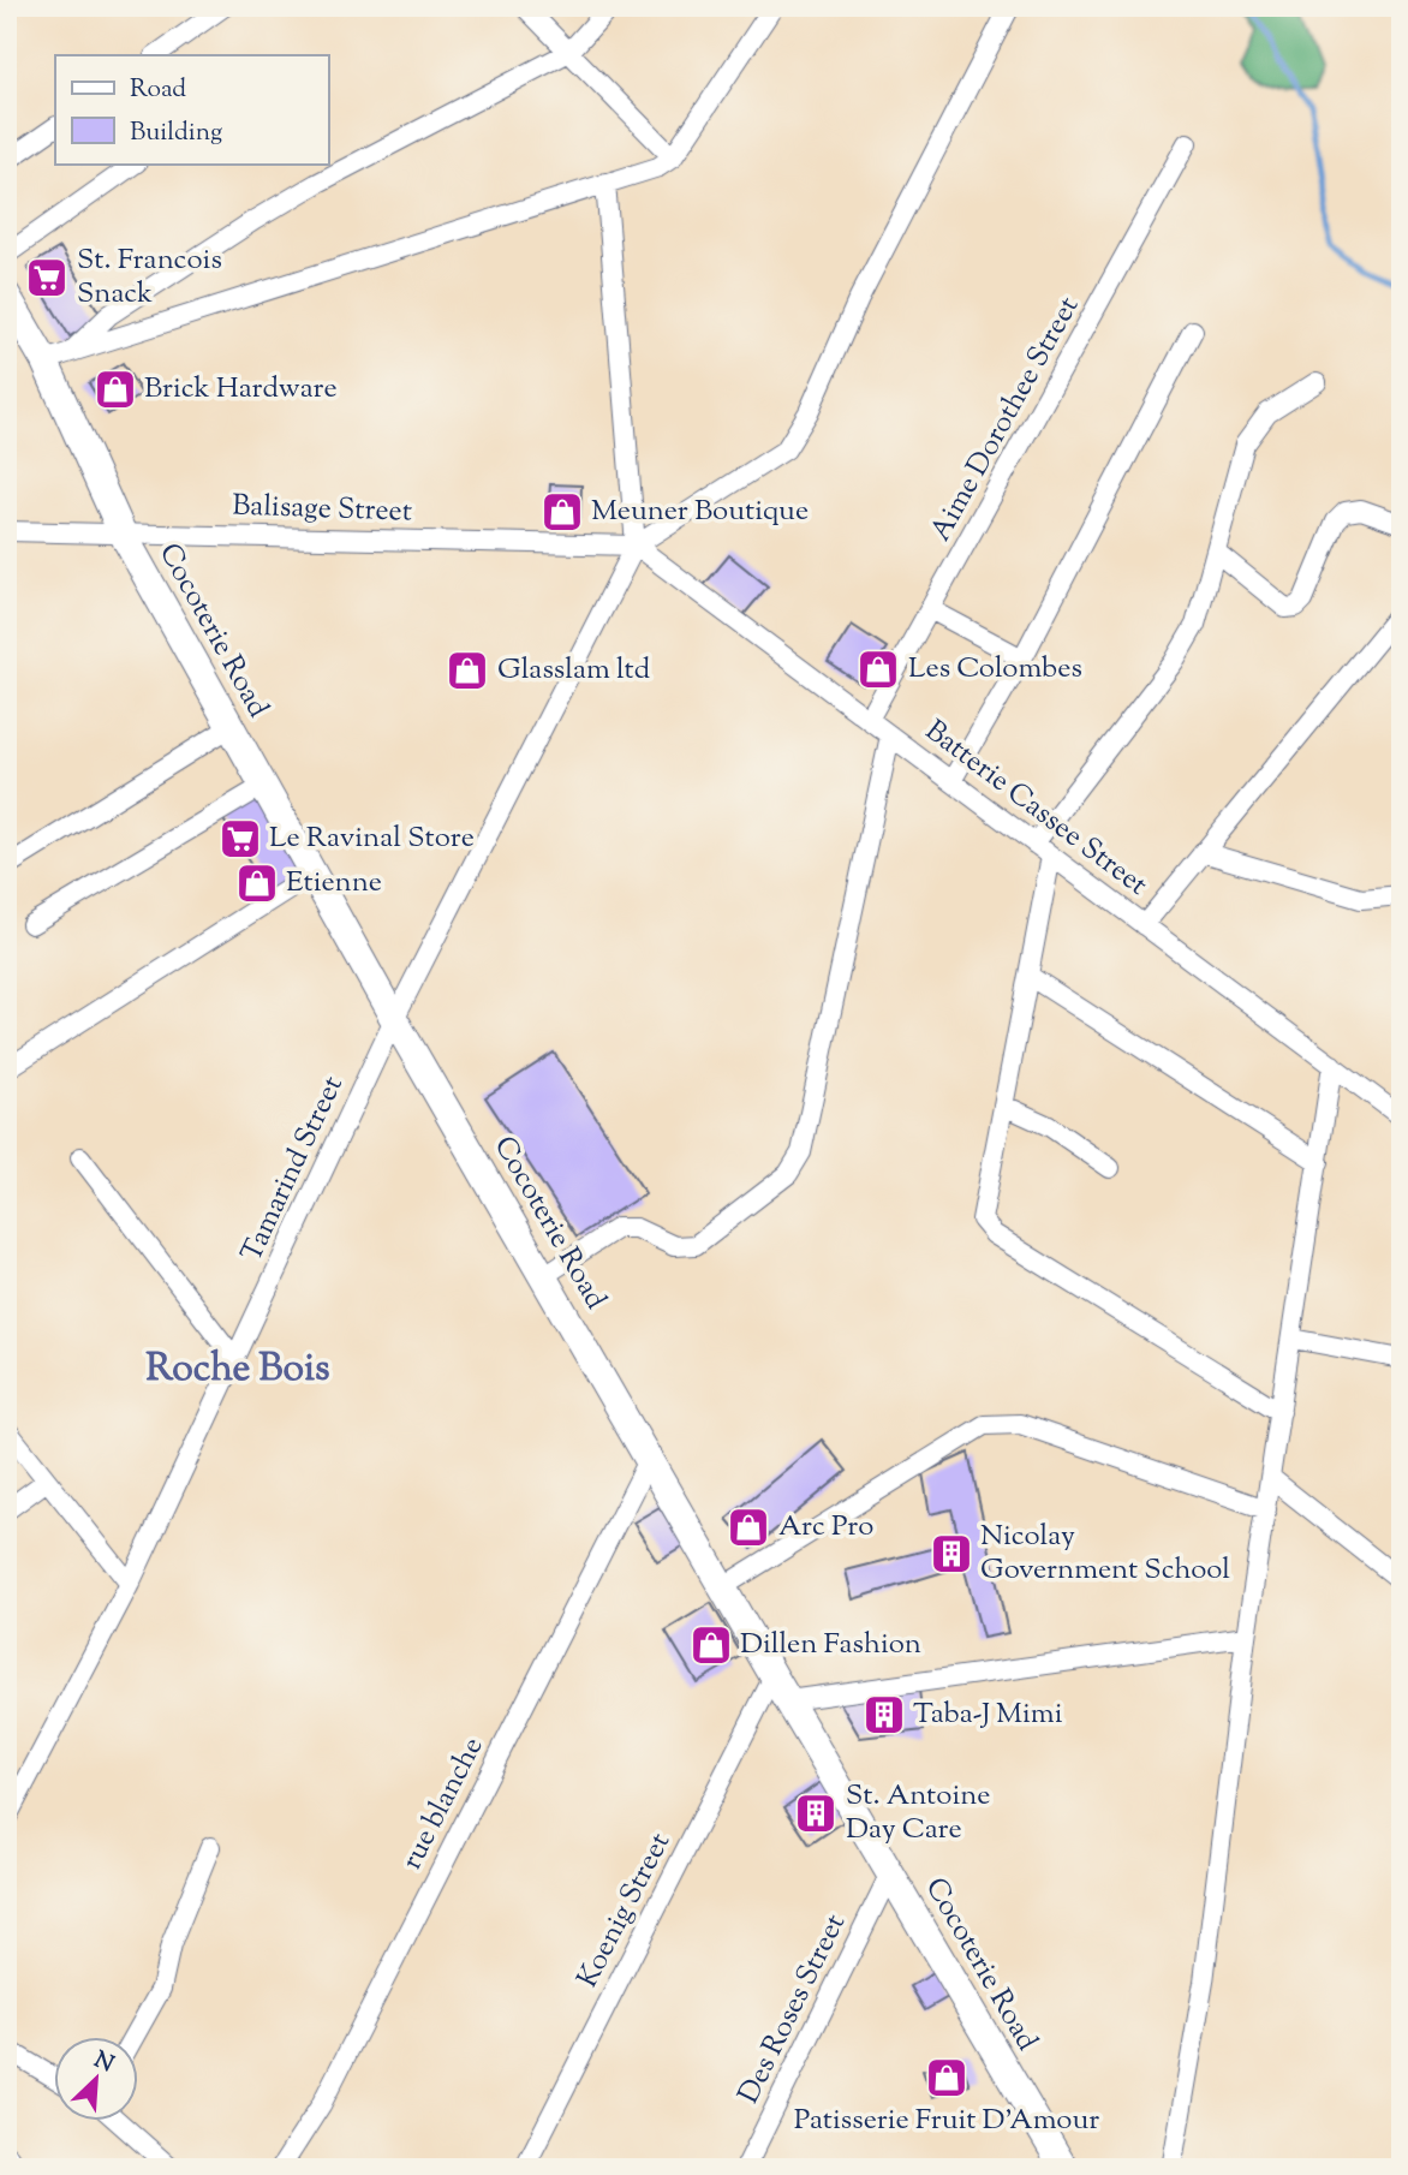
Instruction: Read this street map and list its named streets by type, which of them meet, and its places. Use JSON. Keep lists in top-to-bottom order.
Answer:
{
  "streets": {
    "street": [
      "Aime Dorothee Street",
      "Balisage Street",
      "Cocoterie Road",
      "Batterie Cassee Street",
      "Tamarind Street",
      "rue blanche",
      "Koenig Street",
      "Des Roses Street"
    ]
  },
  "crossings": [
    ["Aime Dorothee Street", "Batterie Cassee Street"],
    ["Balisage Street", "Cocoterie Road"],
    ["Balisage Street", "Batterie Cassee Street"],
    ["Balisage Street", "Tamarind Street"],
    ["Cocoterie Road", "Tamarind Street"],
    ["Cocoterie Road", "rue blanche"],
    ["Cocoterie Road", "Koenig Street"],
    ["Cocoterie Road", "Des Roses Street"],
    ["Batterie Cassee Street", "Tamarind Street"]
  ],
  "districts": ["Roche Bois"],
  "places": {
    "supermarket": ["St. Francois Snack", "Le Ravinal Store"],
    "shop": [
      "Brick Hardware",
      "Meuner Boutique",
      "Les Colombes",
      "Glasslam ltd",
      "Etienne",
      "Arc Pro",
      "Dillen Fashion",
      "Patisserie Fruit D'Amour"
    ],
    "building": ["Nicolay Government School", "Taba-J Mimi", "St. Antoine Day Care"]
  },
  "legend": ["Road", "Building"],
  "north": "top right"
}
